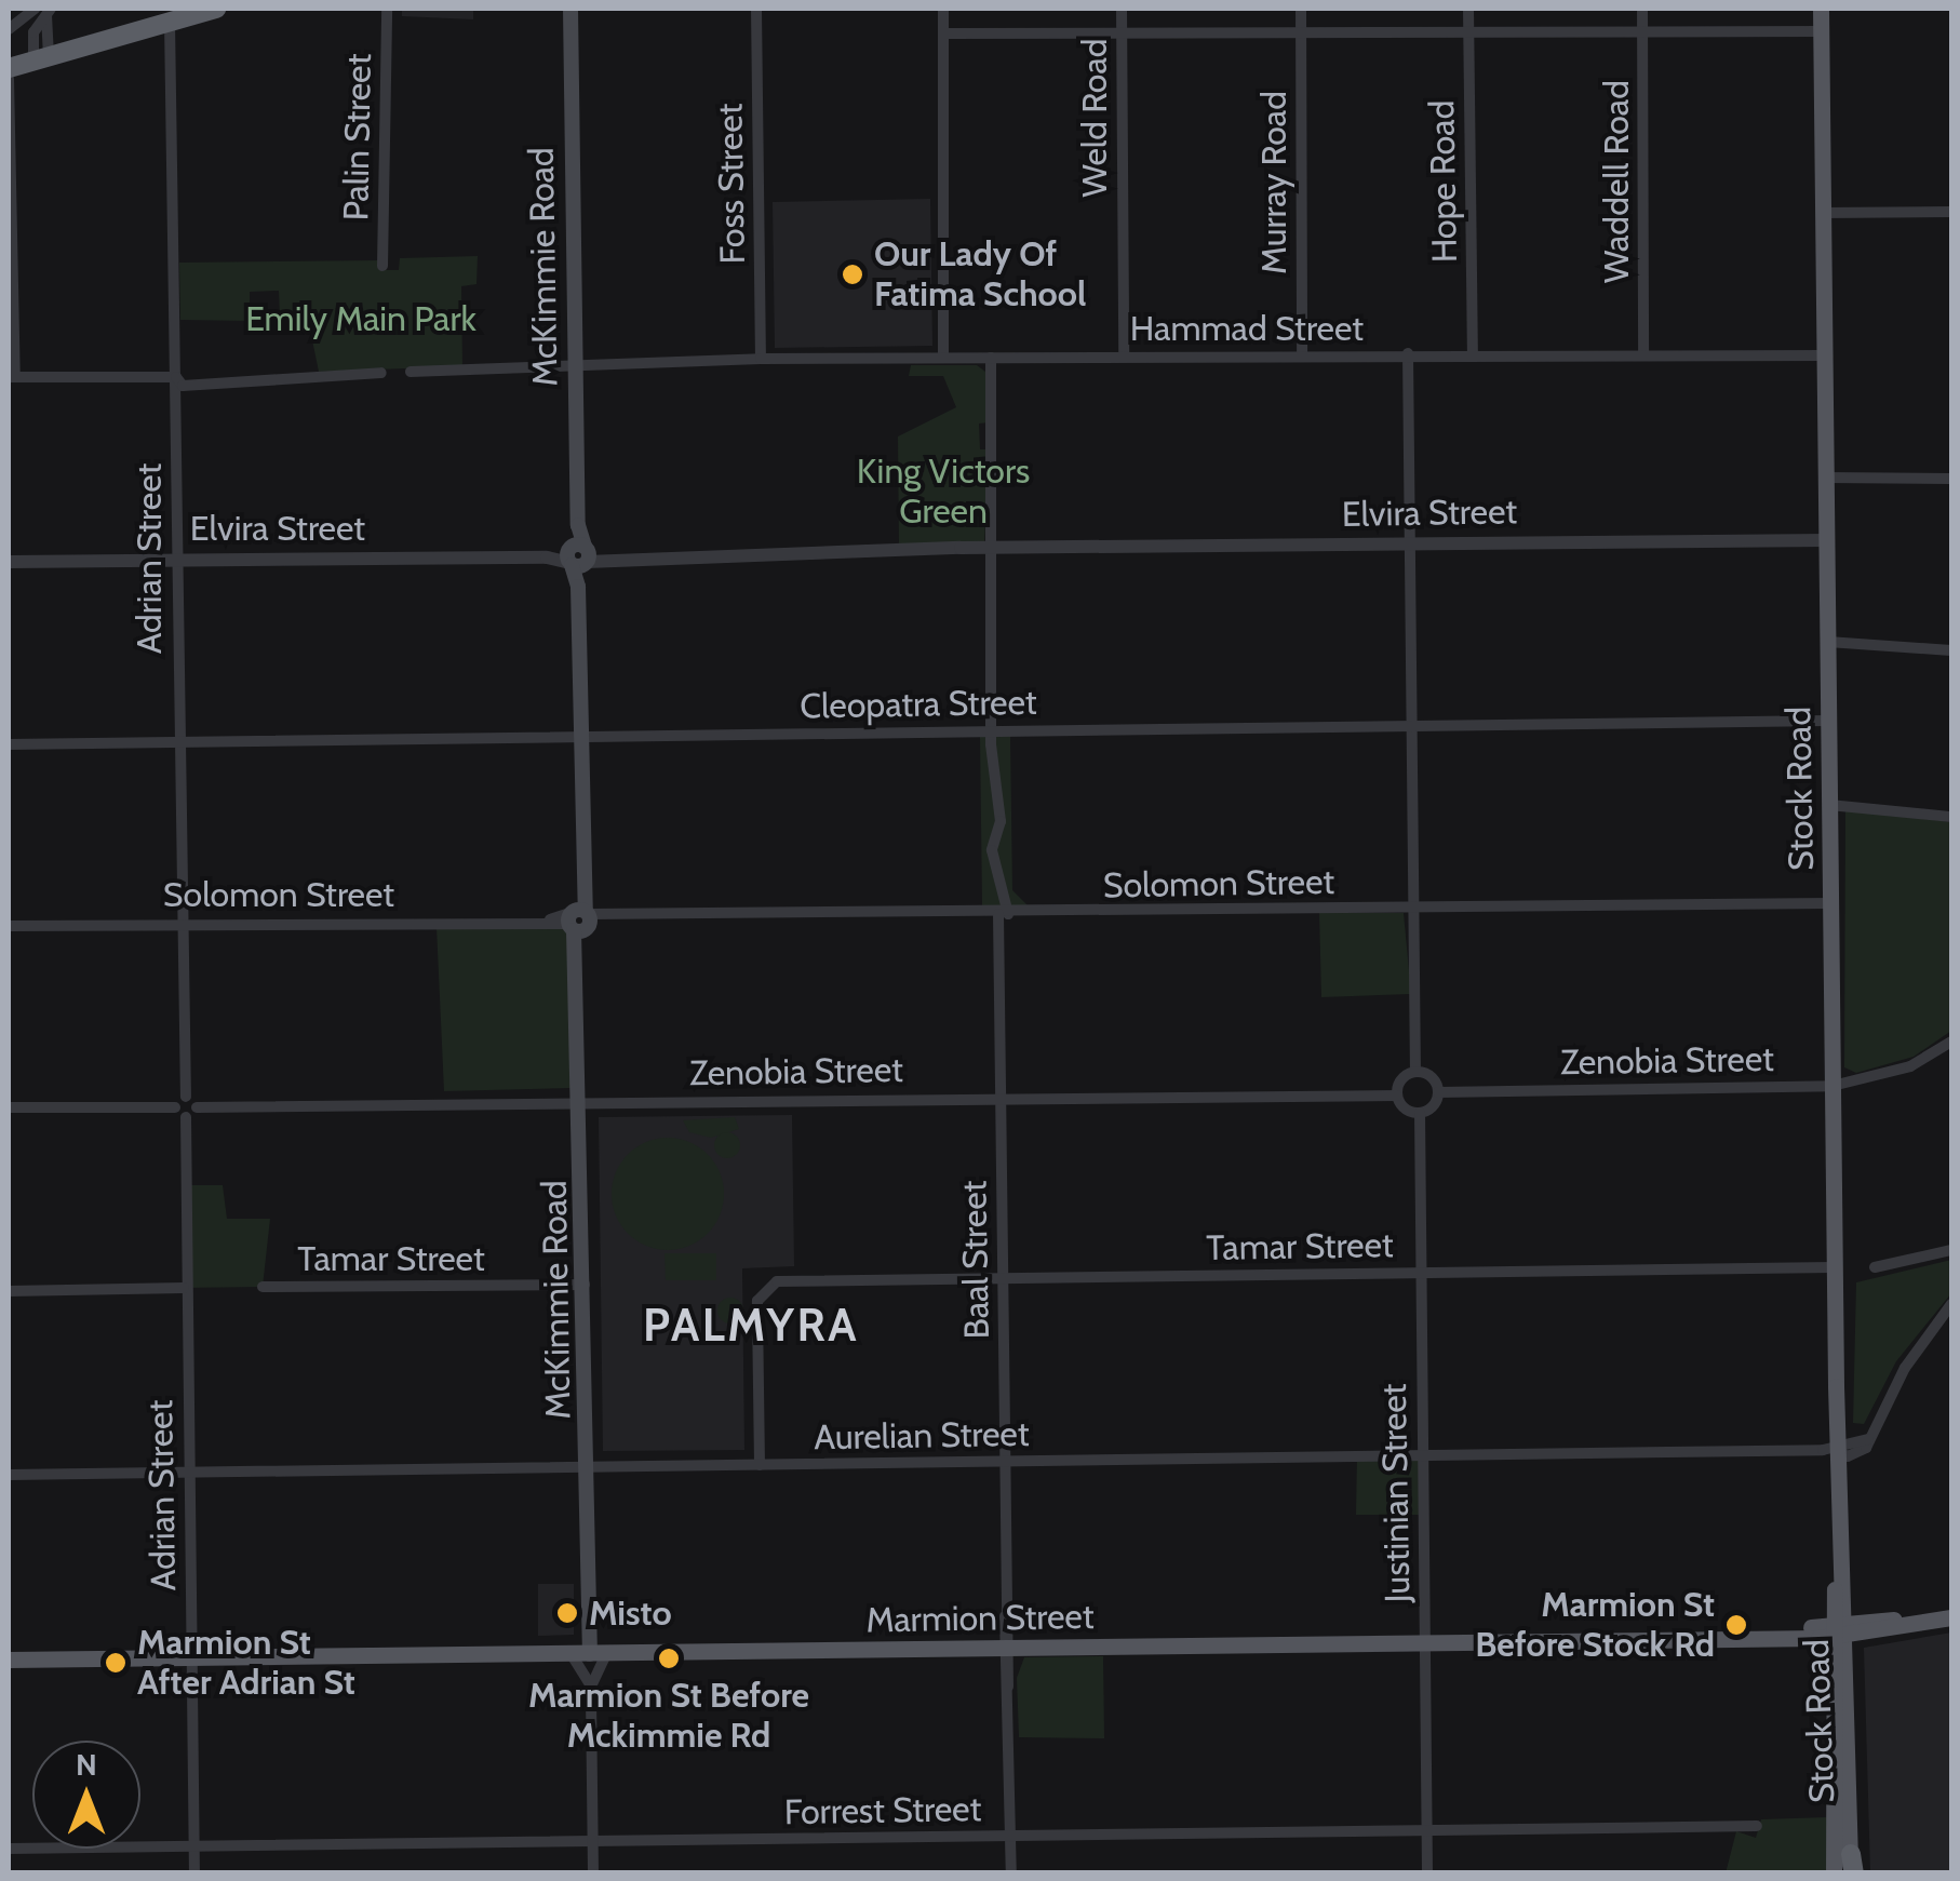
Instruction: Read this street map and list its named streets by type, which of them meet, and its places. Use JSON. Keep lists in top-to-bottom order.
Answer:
{
  "streets": {
    "main road": ["McKimmie Road", "Stock Road", "Marmion Street"],
    "street": [
      "Weld Road",
      "Palin Street",
      "Hope Road",
      "Waddell Road",
      "Murray Road",
      "Foss Street",
      "Hammad Street",
      "Elvira Street",
      "Adrian Street",
      "Cleopatra Street",
      "Solomon Street",
      "Zenobia Street",
      "Tamar Street",
      "Baal Street",
      "Aurelian Street",
      "Justinian Street",
      "Forrest Street"
    ]
  },
  "crossings": [
    ["Weld Road", "Hammad Street"],
    ["Hope Road", "Hammad Street"],
    ["Waddell Road", "Hammad Street"],
    ["Murray Road", "Hammad Street"],
    ["Foss Street", "Hammad Street"],
    ["McKimmie Road", "Hammad Street"],
    ["McKimmie Road", "Elvira Street"],
    ["McKimmie Road", "Cleopatra Street"],
    ["McKimmie Road", "Solomon Street"],
    ["McKimmie Road", "Zenobia Street"],
    ["McKimmie Road", "Tamar Street"],
    ["McKimmie Road", "Aurelian Street"],
    ["McKimmie Road", "Marmion Street"],
    ["McKimmie Road", "Forrest Street"],
    ["Hammad Street", "Stock Road"],
    ["Hammad Street", "Baal Street"],
    ["Elvira Street", "Adrian Street"],
    ["Elvira Street", "Stock Road"],
    ["Elvira Street", "Baal Street"],
    ["Adrian Street", "Cleopatra Street"],
    ["Adrian Street", "Solomon Street"],
    ["Adrian Street", "Aurelian Street"],
    ["Adrian Street", "Marmion Street"],
    ["Adrian Street", "Forrest Street"],
    ["Cleopatra Street", "Stock Road"],
    ["Cleopatra Street", "Baal Street"],
    ["Stock Road", "Solomon Street"],
    ["Stock Road", "Zenobia Street"],
    ["Stock Road", "Tamar Street"],
    ["Stock Road", "Aurelian Street"],
    ["Stock Road", "Marmion Street"],
    ["Solomon Street", "Baal Street"],
    ["Zenobia Street", "Baal Street"],
    ["Zenobia Street", "Justinian Street"],
    ["Tamar Street", "Baal Street"],
    ["Tamar Street", "Aurelian Street"],
    ["Tamar Street", "Justinian Street"],
    ["Baal Street", "Aurelian Street"],
    ["Baal Street", "Marmion Street"],
    ["Baal Street", "Forrest Street"],
    ["Aurelian Street", "Justinian Street"],
    ["Justinian Street", "Marmion Street"],
    ["Justinian Street", "Forrest Street"]
  ],
  "districts": ["PALMYRA"],
  "parks": ["Emily Main Park", "King Victors Green"],
  "places": [
    "Our Lady Of Fatima School",
    "Misto",
    "Marmion St Before Stock Rd",
    "Marmion St Before Mckimmie Rd",
    "Marmion St After Adrian St"
  ],
  "north": "top"
}
